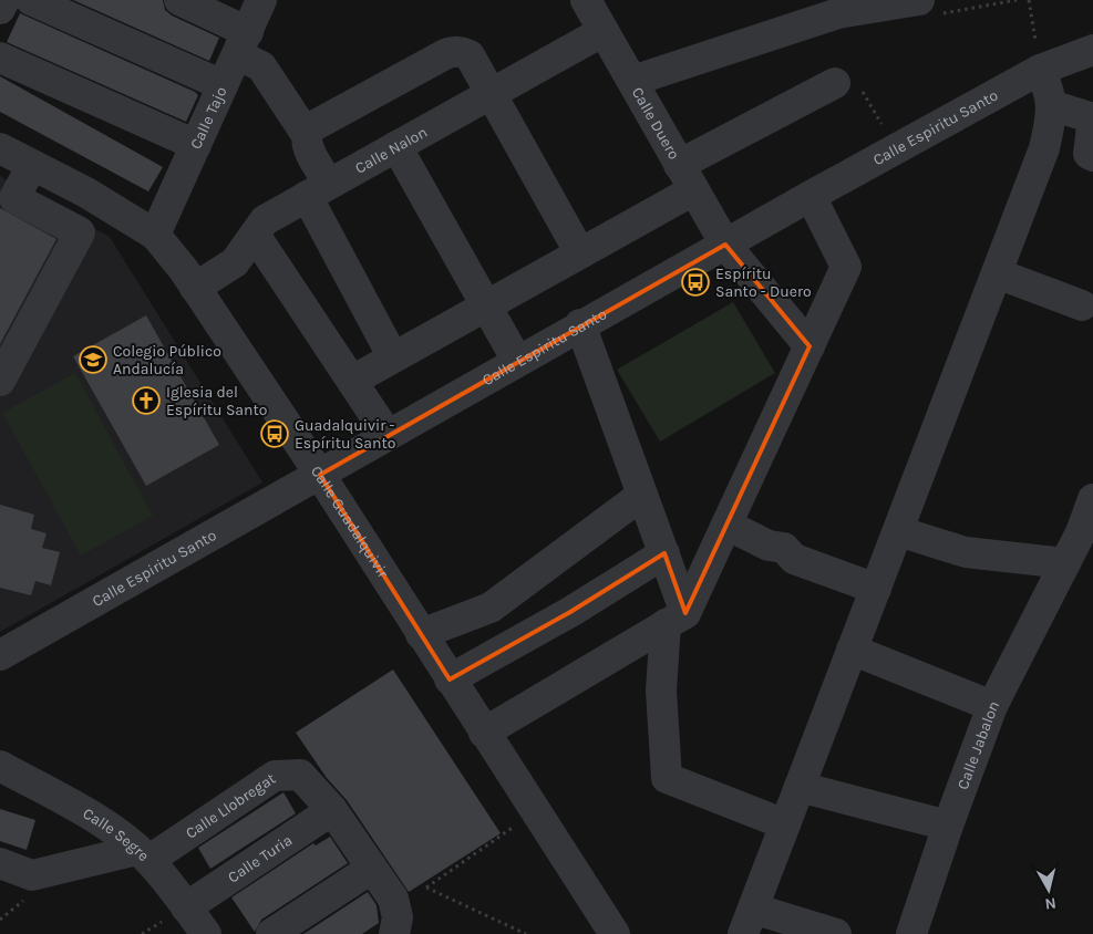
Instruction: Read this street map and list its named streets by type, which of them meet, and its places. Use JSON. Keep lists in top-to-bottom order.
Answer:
{
  "streets": {
    "street": [
      "Calle Tajo",
      "Calle Duero",
      "Calle Espiritu Santo",
      "Calle Nalon",
      "Calle Guadalquivir",
      "Calle Jabalon",
      "Calle Llobregat",
      "Calle Segre",
      "Calle Turia"
    ]
  },
  "crossings": [
    ["Calle Tajo", "Calle Guadalquivir"],
    ["Calle Duero", "Calle Espiritu Santo"],
    ["Calle Duero", "Calle Nalon"],
    ["Calle Espiritu Santo", "Calle Guadalquivir"],
    ["Calle Nalon", "Calle Guadalquivir"],
    ["Calle Llobregat", "Calle Segre"],
    ["Calle Llobregat", "Calle Turia"],
    ["Calle Segre", "Calle Turia"]
  ],
  "places": {
    "bus stop": ["Espíritu Santo - Duero", "Guadalquivir - Espíritu Santo"],
    "school or university": ["Colegio Público Andalucía"],
    "church": ["Iglesia del Espíritu Santo"]
  },
  "north": "bottom"
}
